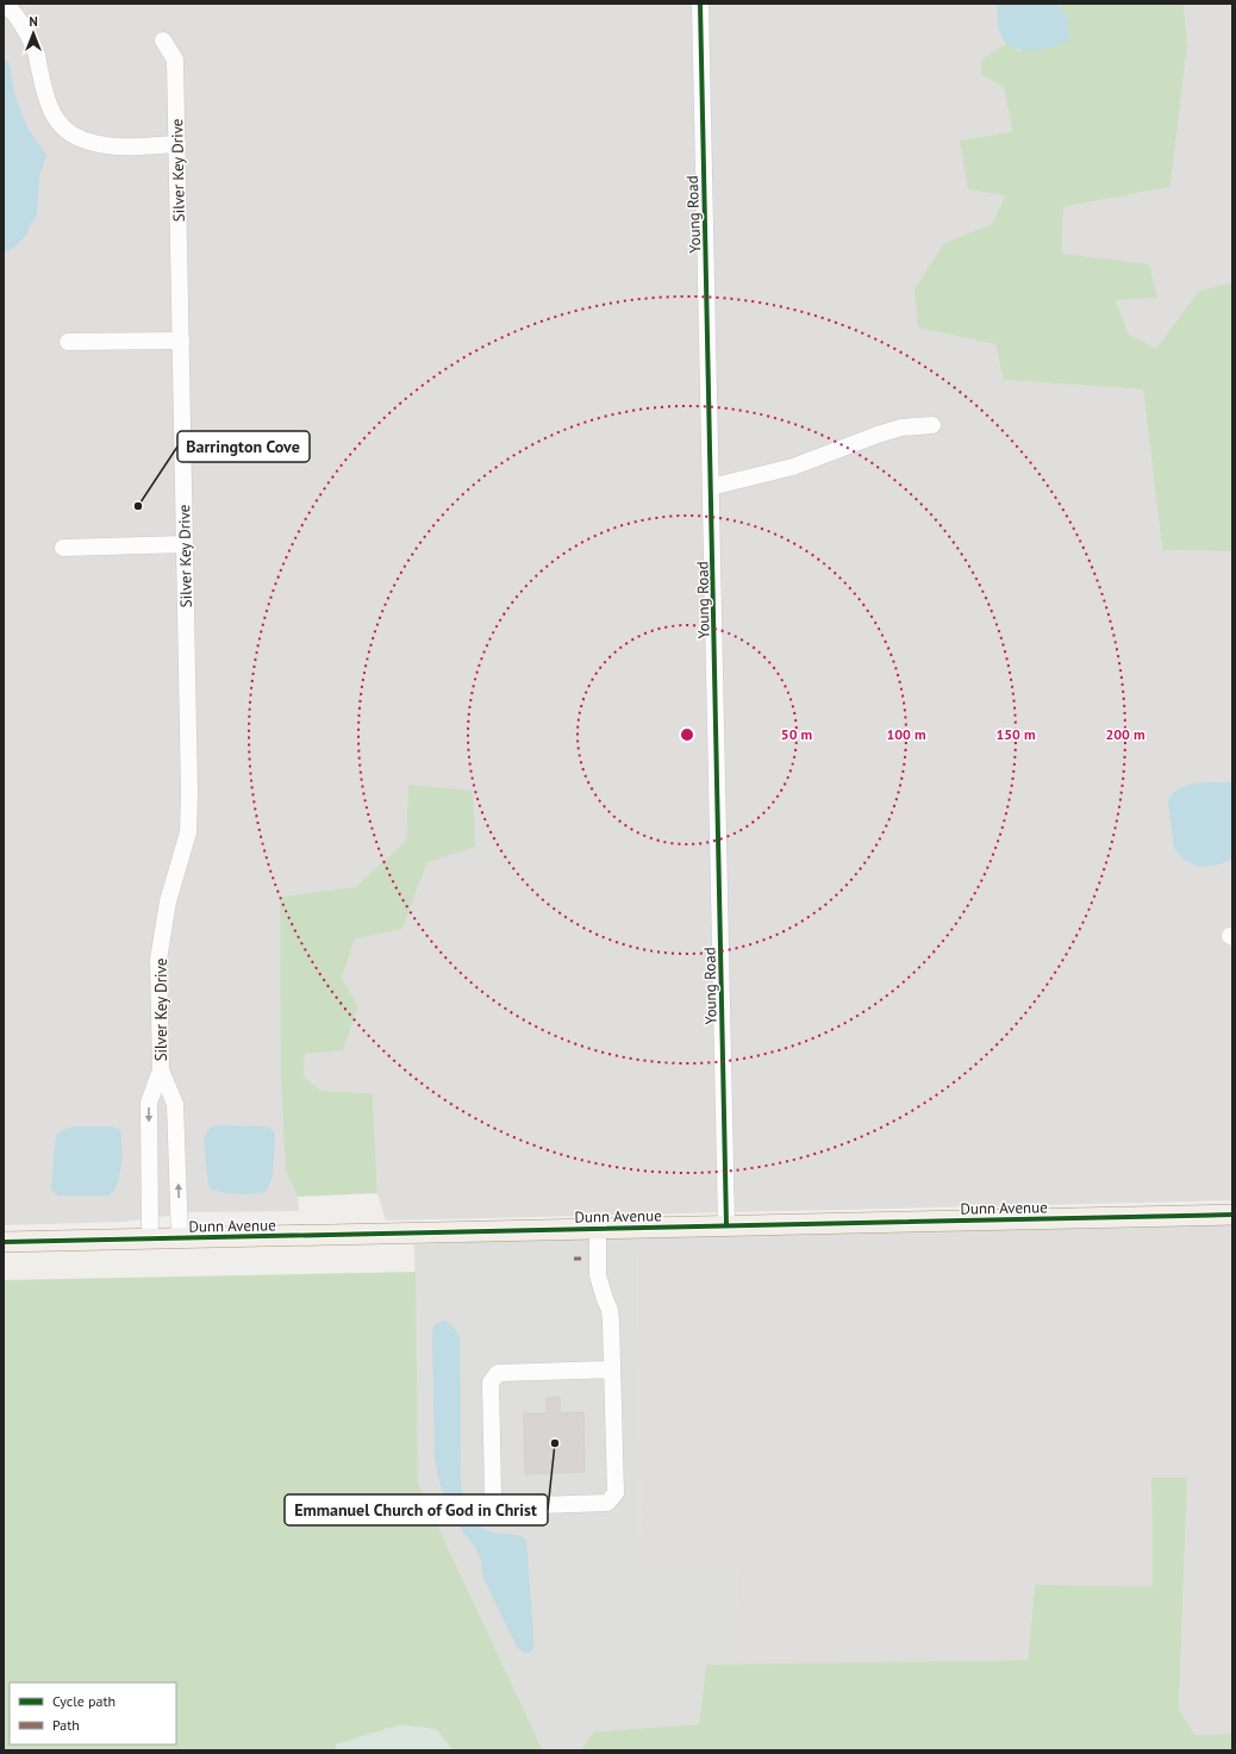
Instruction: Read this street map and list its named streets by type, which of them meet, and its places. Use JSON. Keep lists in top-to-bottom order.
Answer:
{
  "streets": {
    "main road": ["Dunn Avenue"],
    "street": ["Silver Key Drive", "Young Road"]
  },
  "crossings": [
    ["Silver Key Drive", "Dunn Avenue"],
    ["Young Road", "Dunn Avenue"]
  ],
  "places": ["Barrington Cove", "Emmanuel Church of God in Christ"],
  "legend": ["Cycle path", "Path"],
  "north": "top",
  "rings": [
    "50 m",
    "100 m",
    "150 m",
    "200 m"
  ]
}
